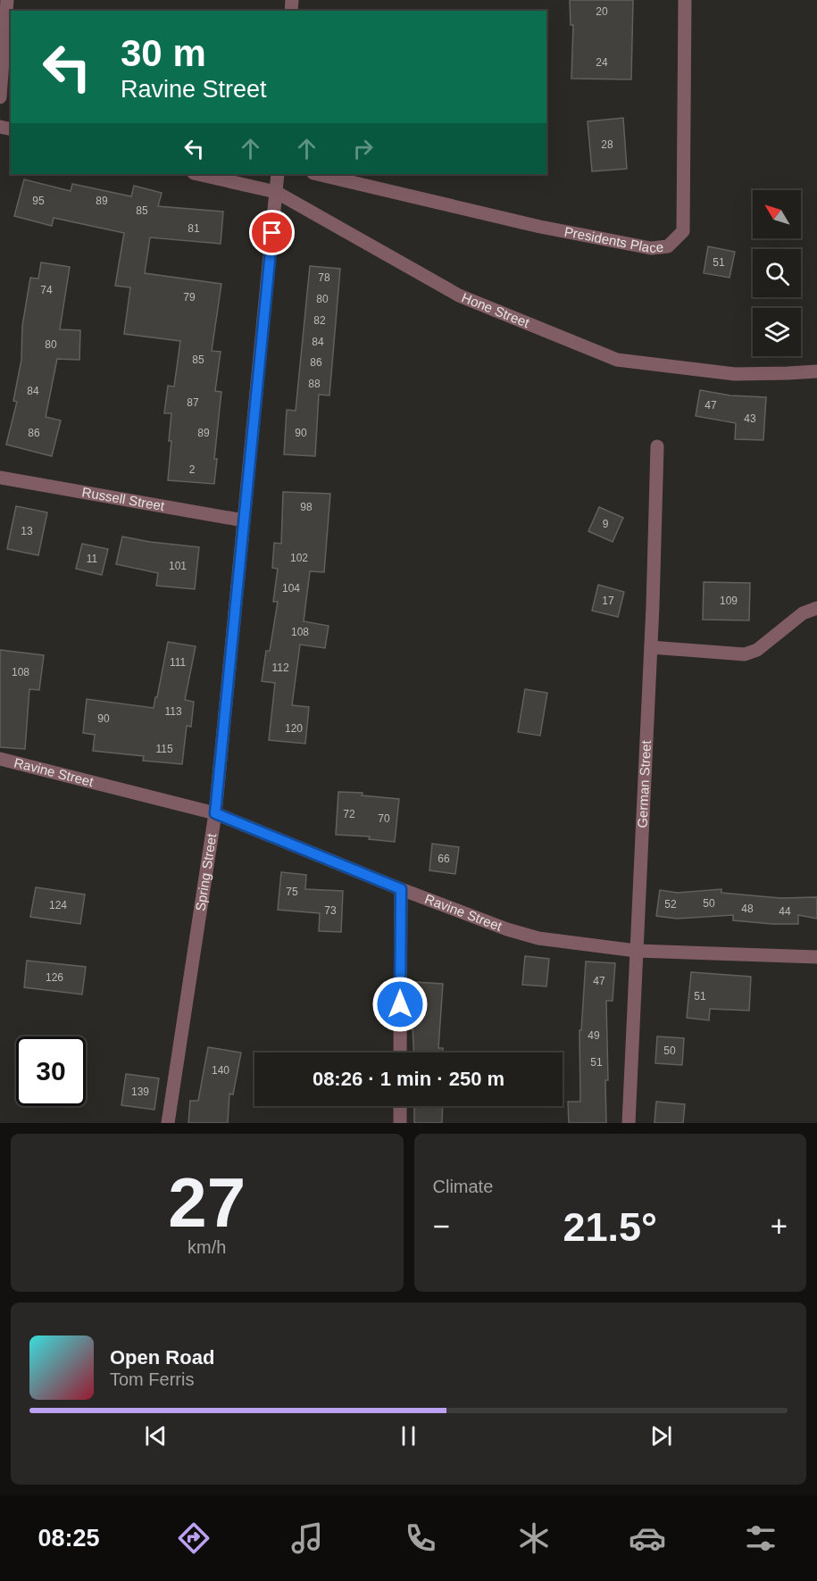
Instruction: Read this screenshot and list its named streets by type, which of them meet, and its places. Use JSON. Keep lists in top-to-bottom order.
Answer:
{
  "streets": {
    "street": [
      "Presidents Place",
      "Hone Street",
      "Russell Street",
      "Ravine Street",
      "German Street",
      "Spring Street"
    ]
  },
  "crossings": [
    ["Hone Street", "Spring Street"],
    ["Russell Street", "Spring Street"],
    ["Ravine Street", "German Street"],
    ["Ravine Street", "Spring Street"]
  ],
  "house_numbers": [
    "20",
    "24",
    "28",
    "95",
    "89",
    "85",
    "81",
    "51",
    "78",
    "74",
    "79",
    "80",
    "82",
    "84",
    "80",
    "85",
    "86",
    "88",
    "84",
    "87",
    "47",
    "43",
    "86",
    "89",
    "90",
    "2",
    "98",
    "9",
    "13",
    "102",
    "11",
    "101",
    "104",
    "17",
    "109",
    "108",
    "111",
    "112",
    "108",
    "113",
    "90",
    "120",
    "115",
    "72",
    "70",
    "66",
    "75",
    "50",
    "52",
    "124",
    "48",
    "73",
    "44",
    "126",
    "47",
    "51",
    "49",
    "50",
    "51",
    "140",
    "139"
  ],
  "north": "top left",
  "page": {
    "turn": ["30 m", "Ravine Street"],
    "limit": "30",
    "trip": "08:26 · 1 min · 250 m",
    "tile": [
      ["27", "km/h"],
      "Climate"
    ],
    "heat": ["−", "21.5°", "+"],
    "song": ["Open Road", "Tom Ferris"],
    "tabs": "08:25"
  }
}
